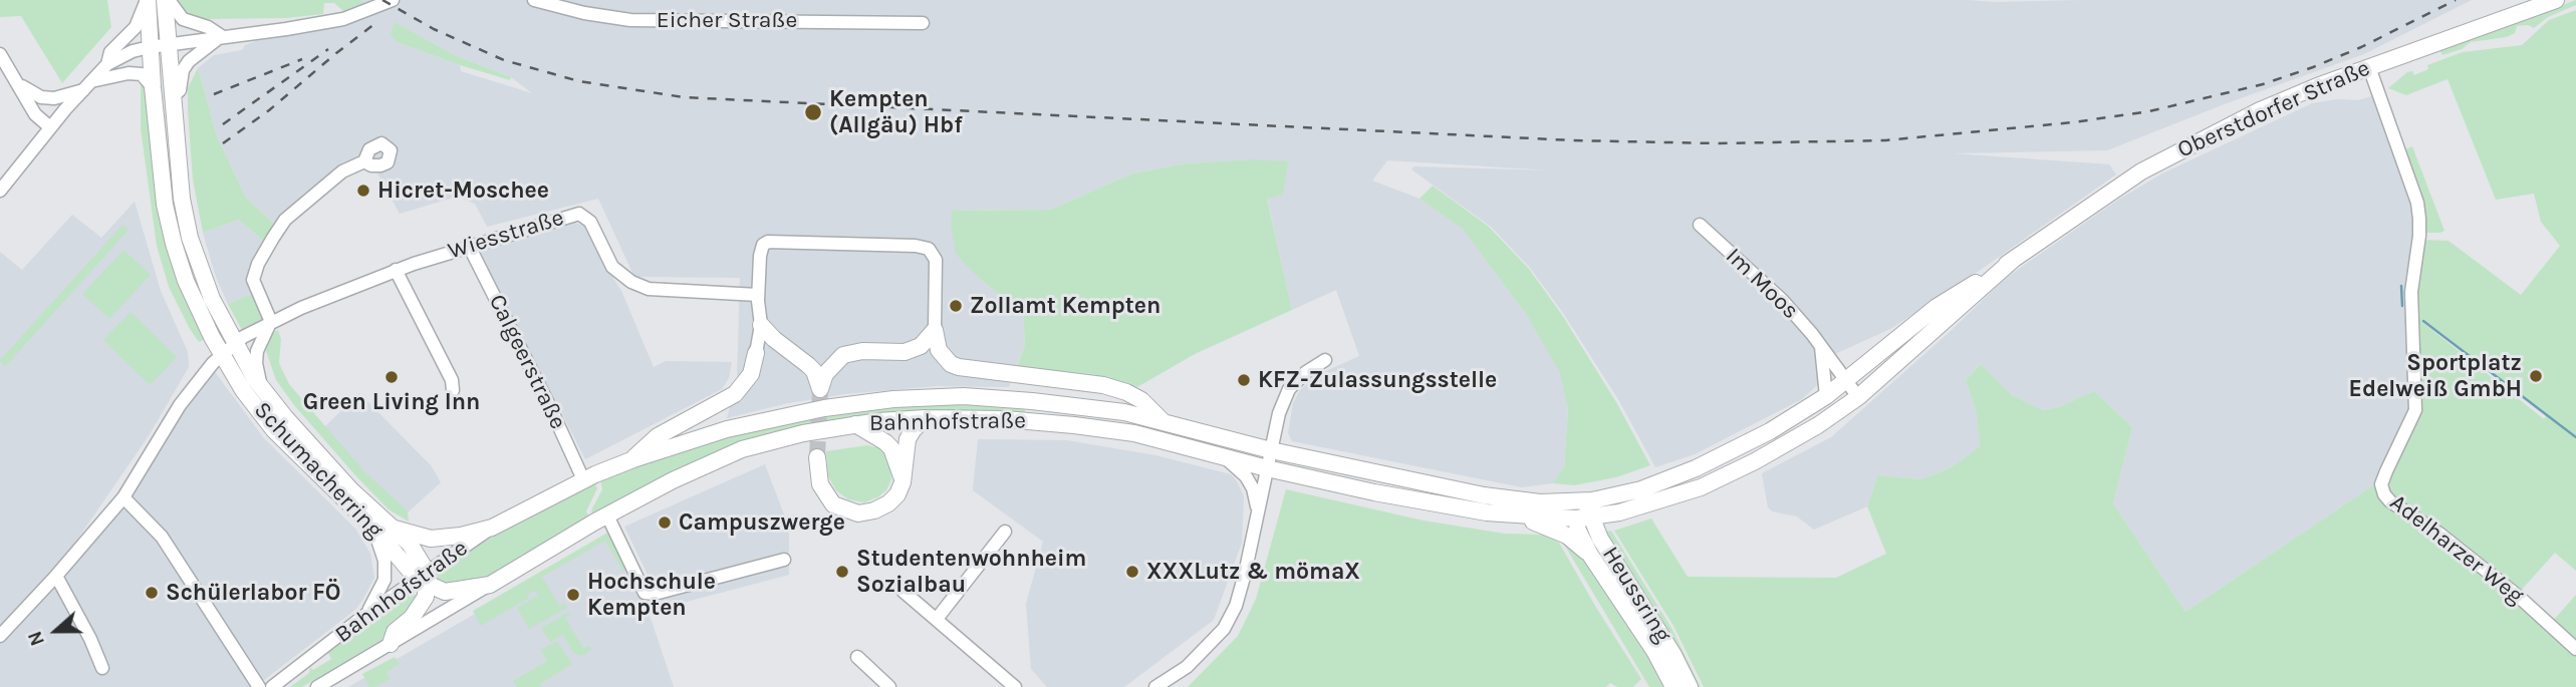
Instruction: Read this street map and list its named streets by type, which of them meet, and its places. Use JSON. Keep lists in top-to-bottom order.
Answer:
{
  "streets": {
    "main road": [
      "Oberstdorfer Straße",
      "Bahnhofstraße",
      "Schumacherring",
      "Heussring"
    ],
    "street": [
      "Eicher Straße",
      "Wiesstraße",
      "Im Moos",
      "Calgeerstraße",
      "Adelharzer Weg"
    ]
  },
  "crossings": [
    ["Oberstdorfer Straße", "Im Moos"],
    ["Oberstdorfer Straße", "Bahnhofstraße"],
    ["Oberstdorfer Straße", "Adelharzer Weg"],
    ["Oberstdorfer Straße", "Heussring"],
    ["Wiesstraße", "Calgeerstraße"],
    ["Wiesstraße", "Schumacherring"],
    ["Calgeerstraße", "Bahnhofstraße"],
    ["Bahnhofstraße", "Schumacherring"],
    ["Bahnhofstraße", "Heussring"]
  ],
  "places": [
    "Kempten (Allgäu) Hbf",
    "Hicret-Moschee",
    "Zollamt Kempten",
    "Sportplatz Edelweiß GmbH",
    "Green Living Inn",
    "KFZ-Zulassungsstelle",
    "Campuszwerge",
    "Studentenwohnheim Sozialbau",
    "XXXLutz & mömaX",
    "Schülerlabor FÖ",
    "Hochschule Kempten"
  ],
  "north": "left"
}
